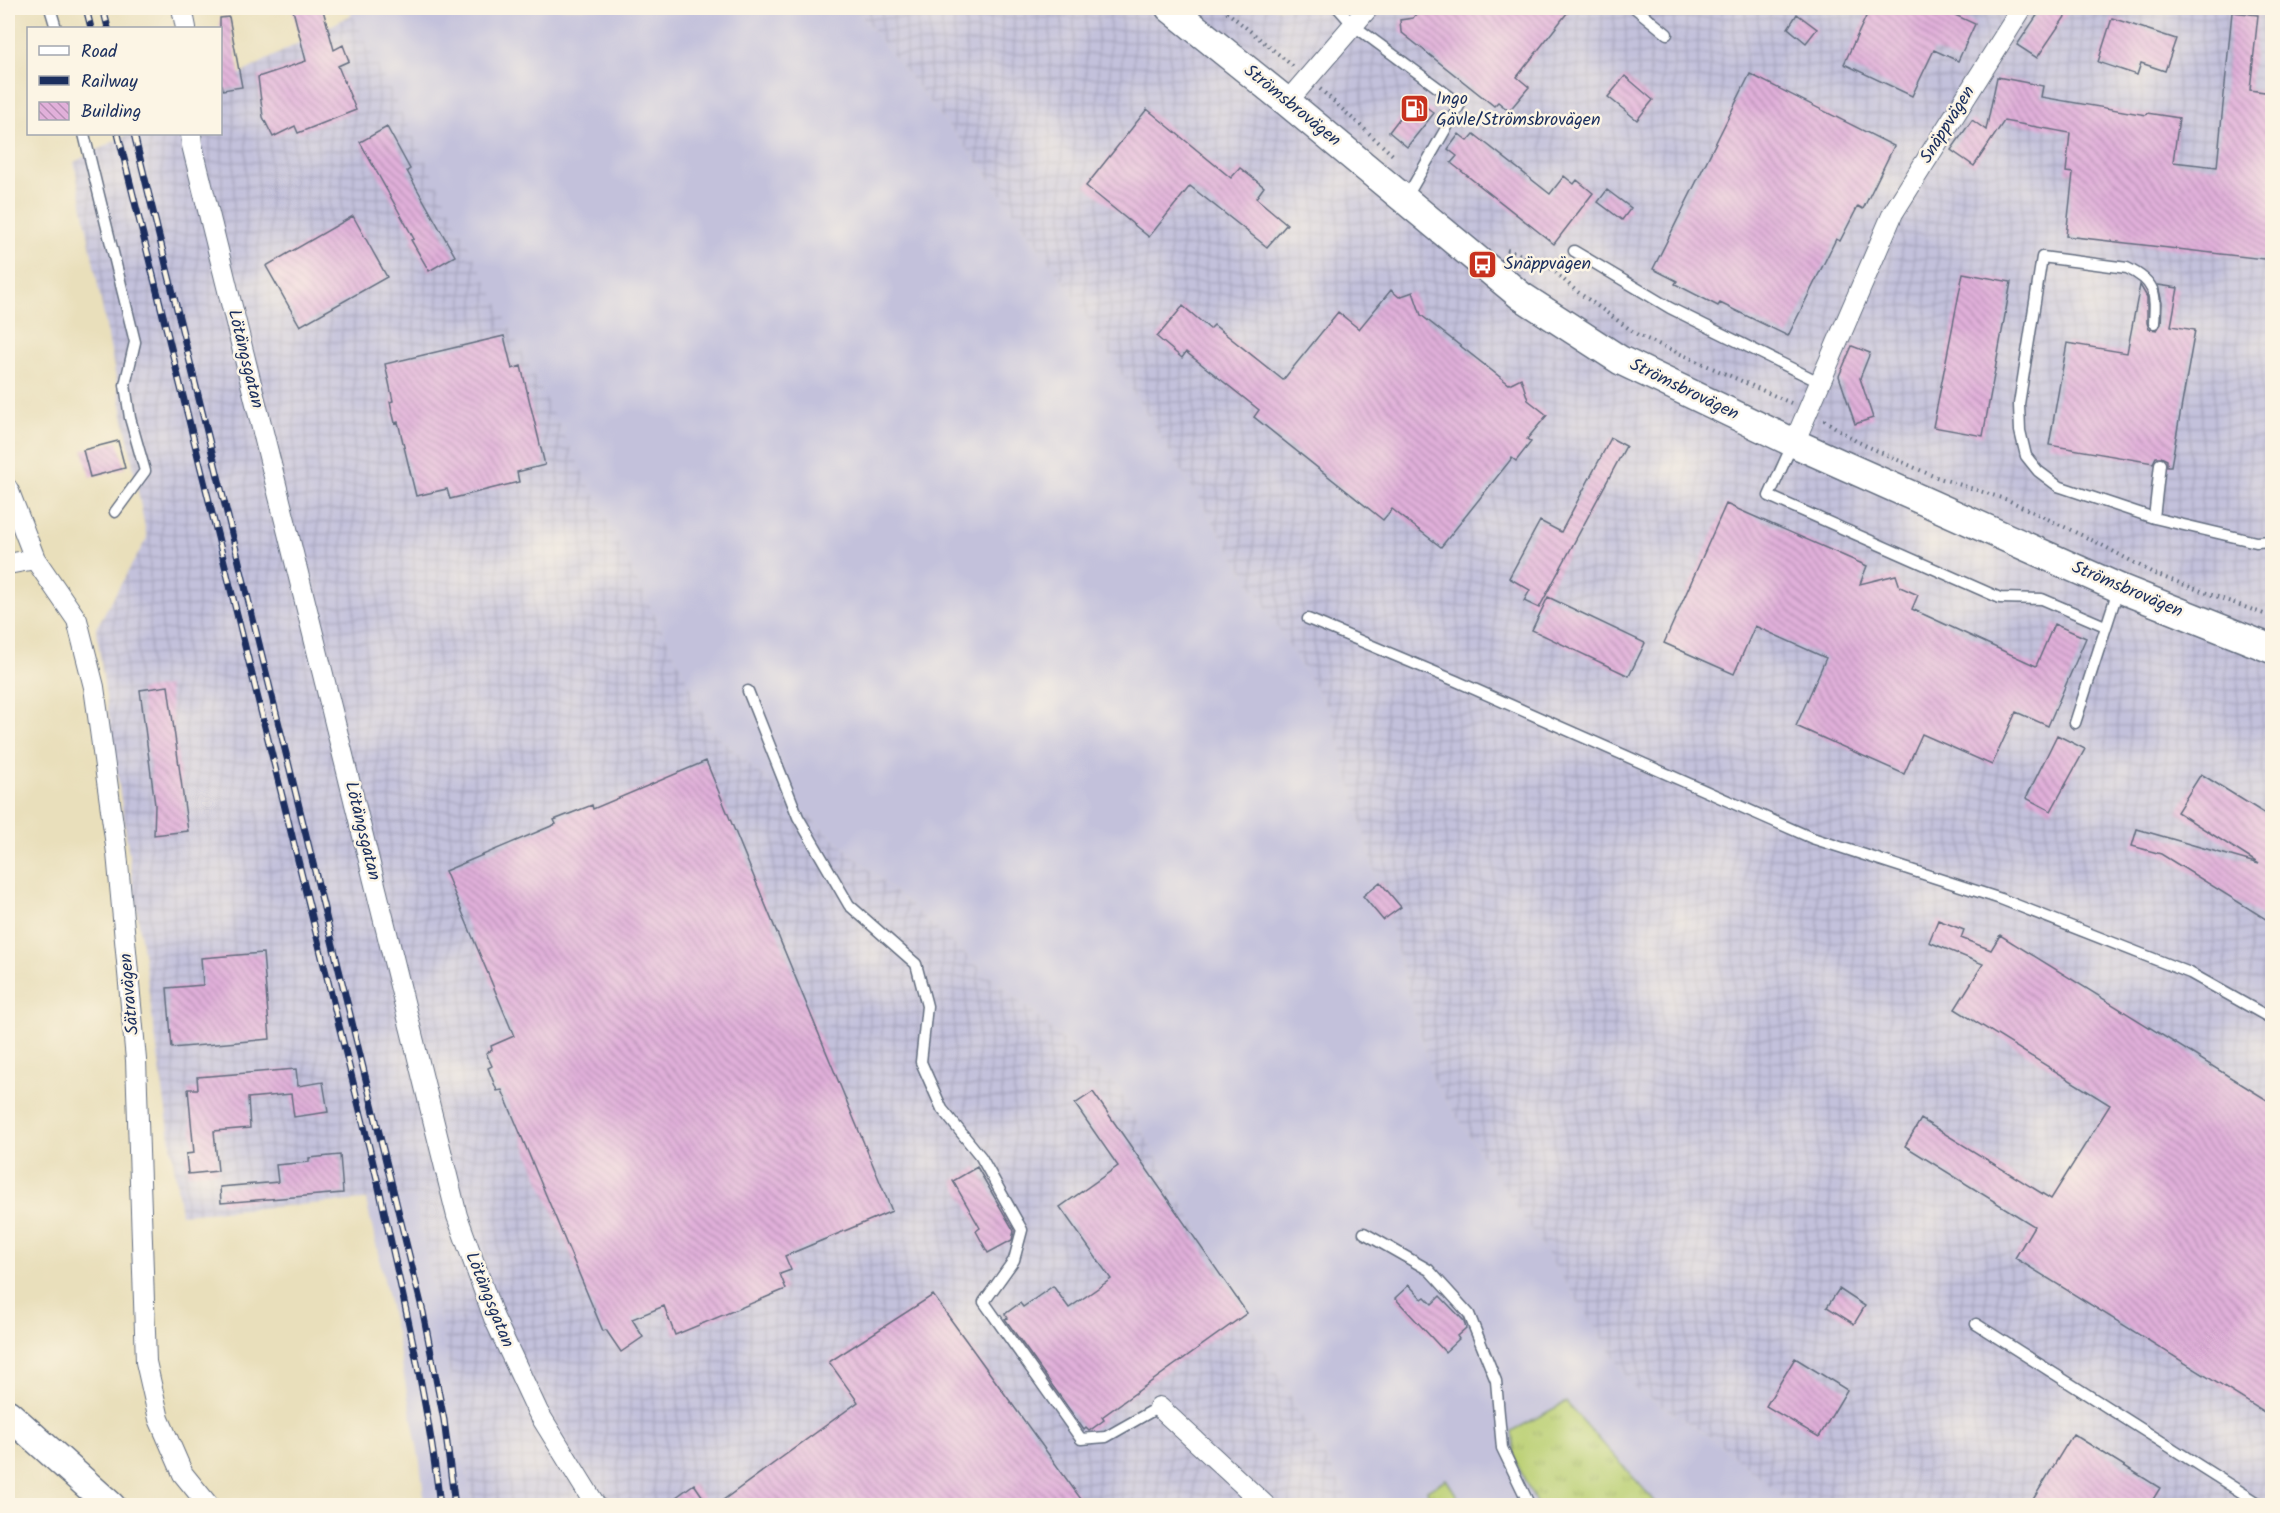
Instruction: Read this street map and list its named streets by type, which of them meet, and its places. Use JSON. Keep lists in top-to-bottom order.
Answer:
{
  "streets": {
    "main road": ["Strömsbrovägen"],
    "street": ["Snäppvägen", "Lötängsgatan", "Sätravägen"]
  },
  "crossings": [
    ["Strömsbrovägen", "Snäppvägen"]
  ],
  "places": {
    "fuel station": ["Ingo Gävle/Strömsbrovägen"],
    "bus stop": ["Snäppvägen"]
  },
  "legend": ["Road", "Railway", "Building"]
}
